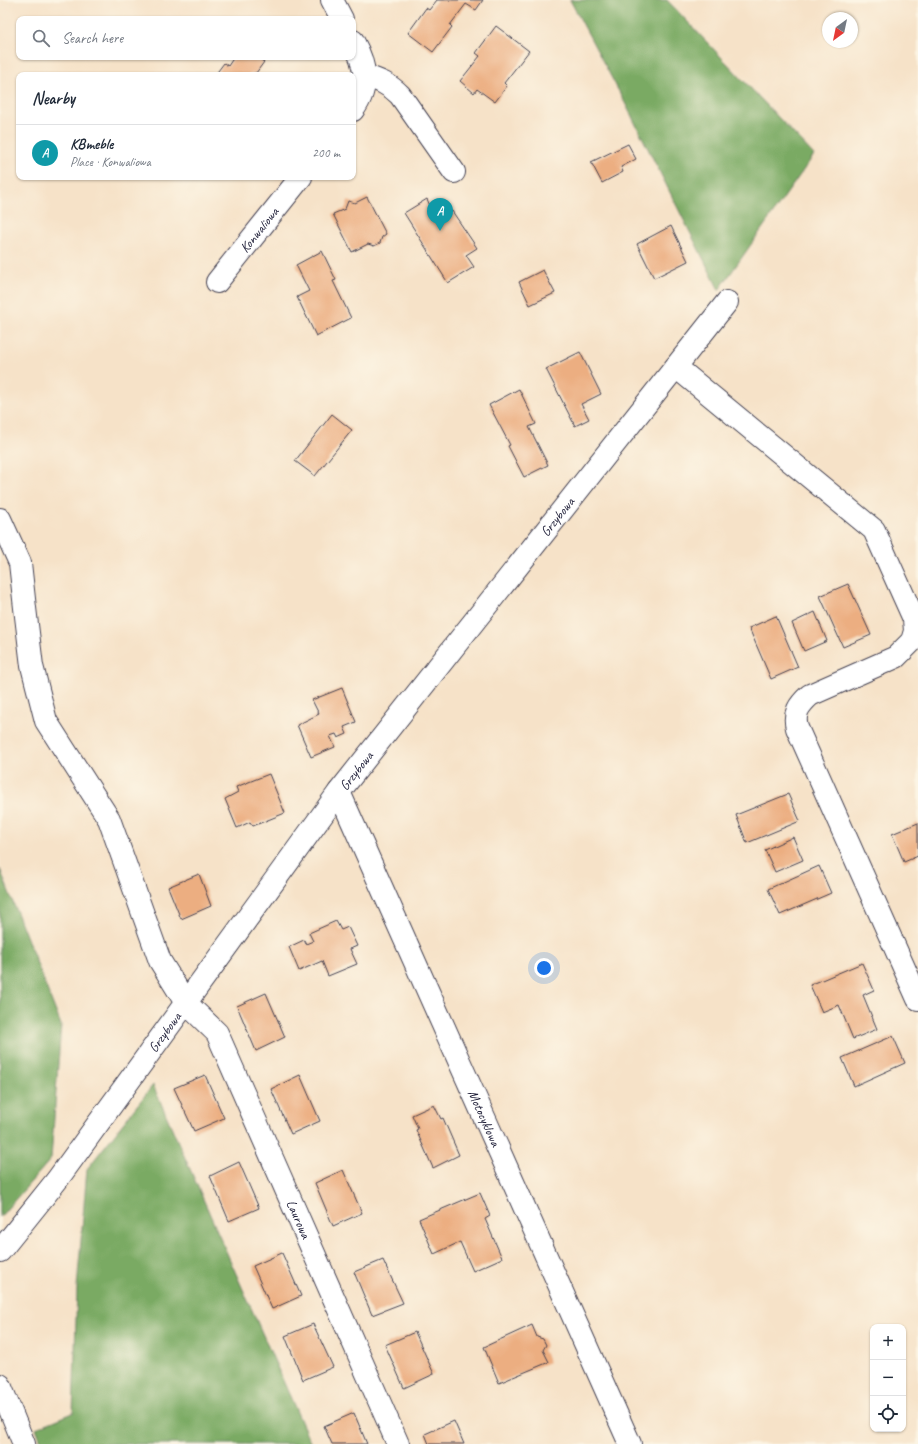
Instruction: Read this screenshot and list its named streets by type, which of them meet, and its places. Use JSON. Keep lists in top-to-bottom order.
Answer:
{
  "streets": {
    "street": [
      "Konwaliowa",
      "Grzybowa",
      "Motocyklowa",
      "Laurowa"
    ]
  },
  "crossings": [
    ["Grzybowa", "Motocyklowa"],
    ["Grzybowa", "Laurowa"]
  ],
  "north": "bottom left",
  "page": {
    "search": "Search here",
    "heading": "Nearby",
    "list": [
      {
        "mark": "A",
        "name": "KBmeble",
        "note": "Place · Konwaliowa",
        "value": "200 m"
      }
    ],
    "pins": "A",
    "map_buttons": ["+", "−"]
  }
}
